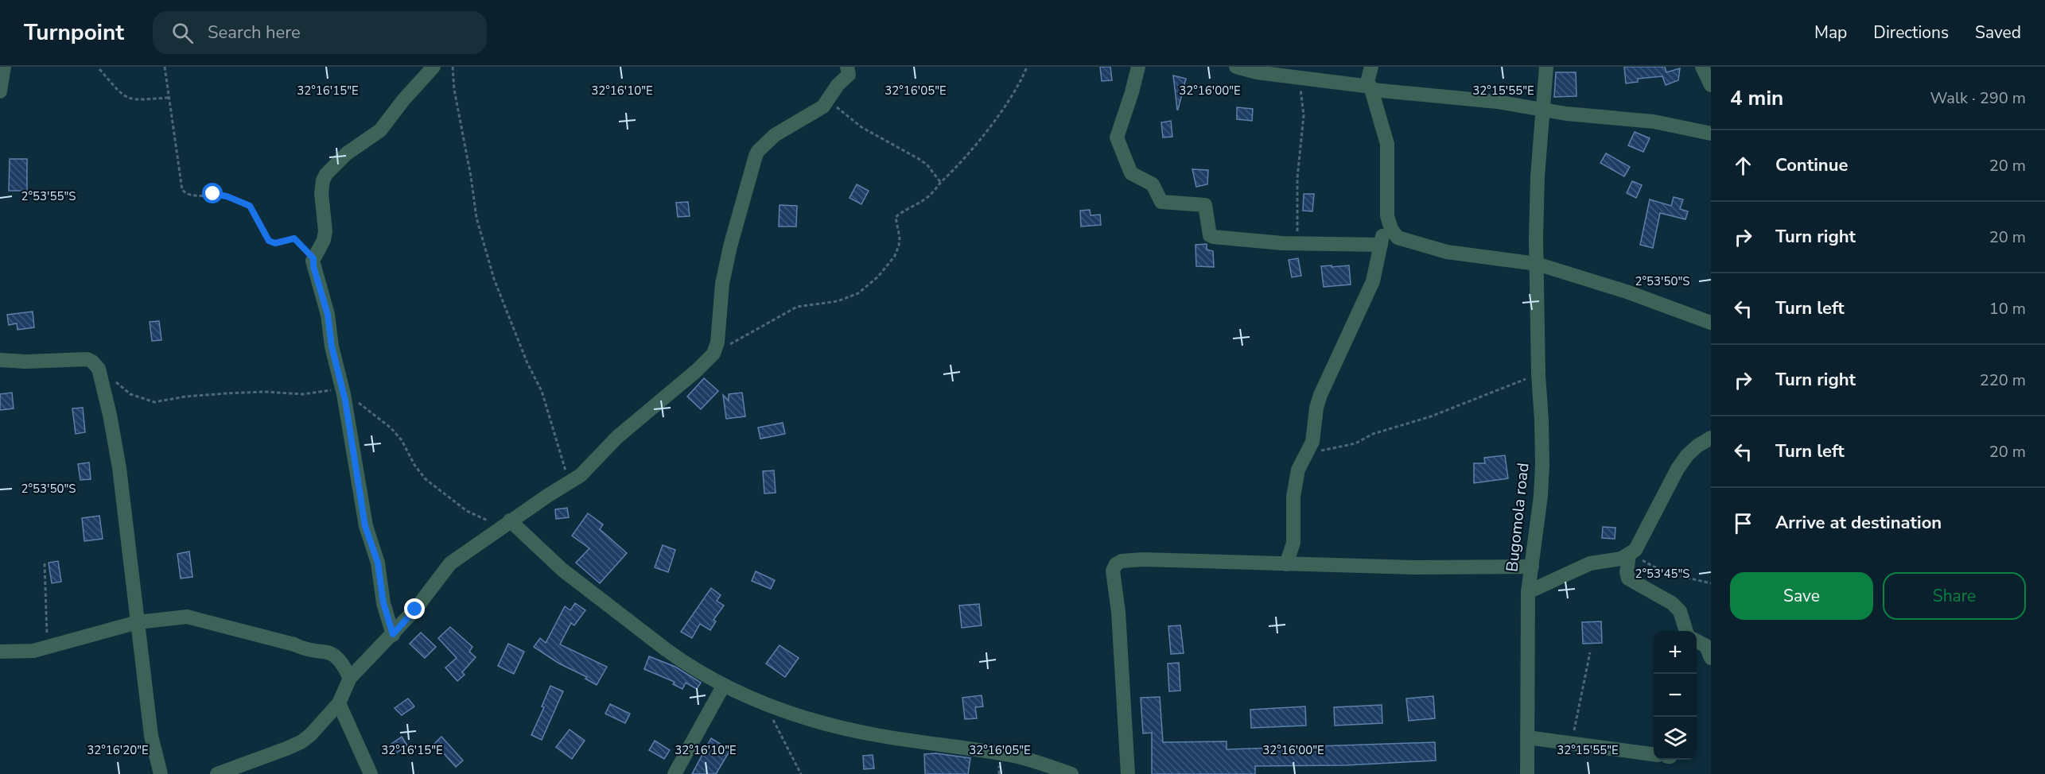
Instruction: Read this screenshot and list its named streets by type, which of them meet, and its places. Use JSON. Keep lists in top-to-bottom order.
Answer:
{
  "streets": {
    "street": ["Bugomola road"]
  },
  "page": {
    "header": "Turnpoint",
    "search": "Search here",
    "nav": ["Map", "Directions", "Saved"],
    "heading": ["4 min", "Walk · 290 m"],
    "list": [
      ["Continue", "20 m"],
      ["Turn right", "20 m"],
      ["Turn left", "10 m"],
      ["Turn right", "220 m"],
      ["Turn left", "20 m"],
      "Arrive at destination"
    ],
    "buttons": ["Save", "Share"],
    "map_buttons": ["+", "−"]
  },
  "coordinates": [
    "32°16'15\"E",
    "32°16'10\"E",
    "32°16'05\"E",
    "32°16'00\"E",
    "32°15'55\"E",
    "2°53'55\"S",
    "2°53'50\"S",
    "2°53'45\"S",
    "32°16'20\"E"
  ]
}
